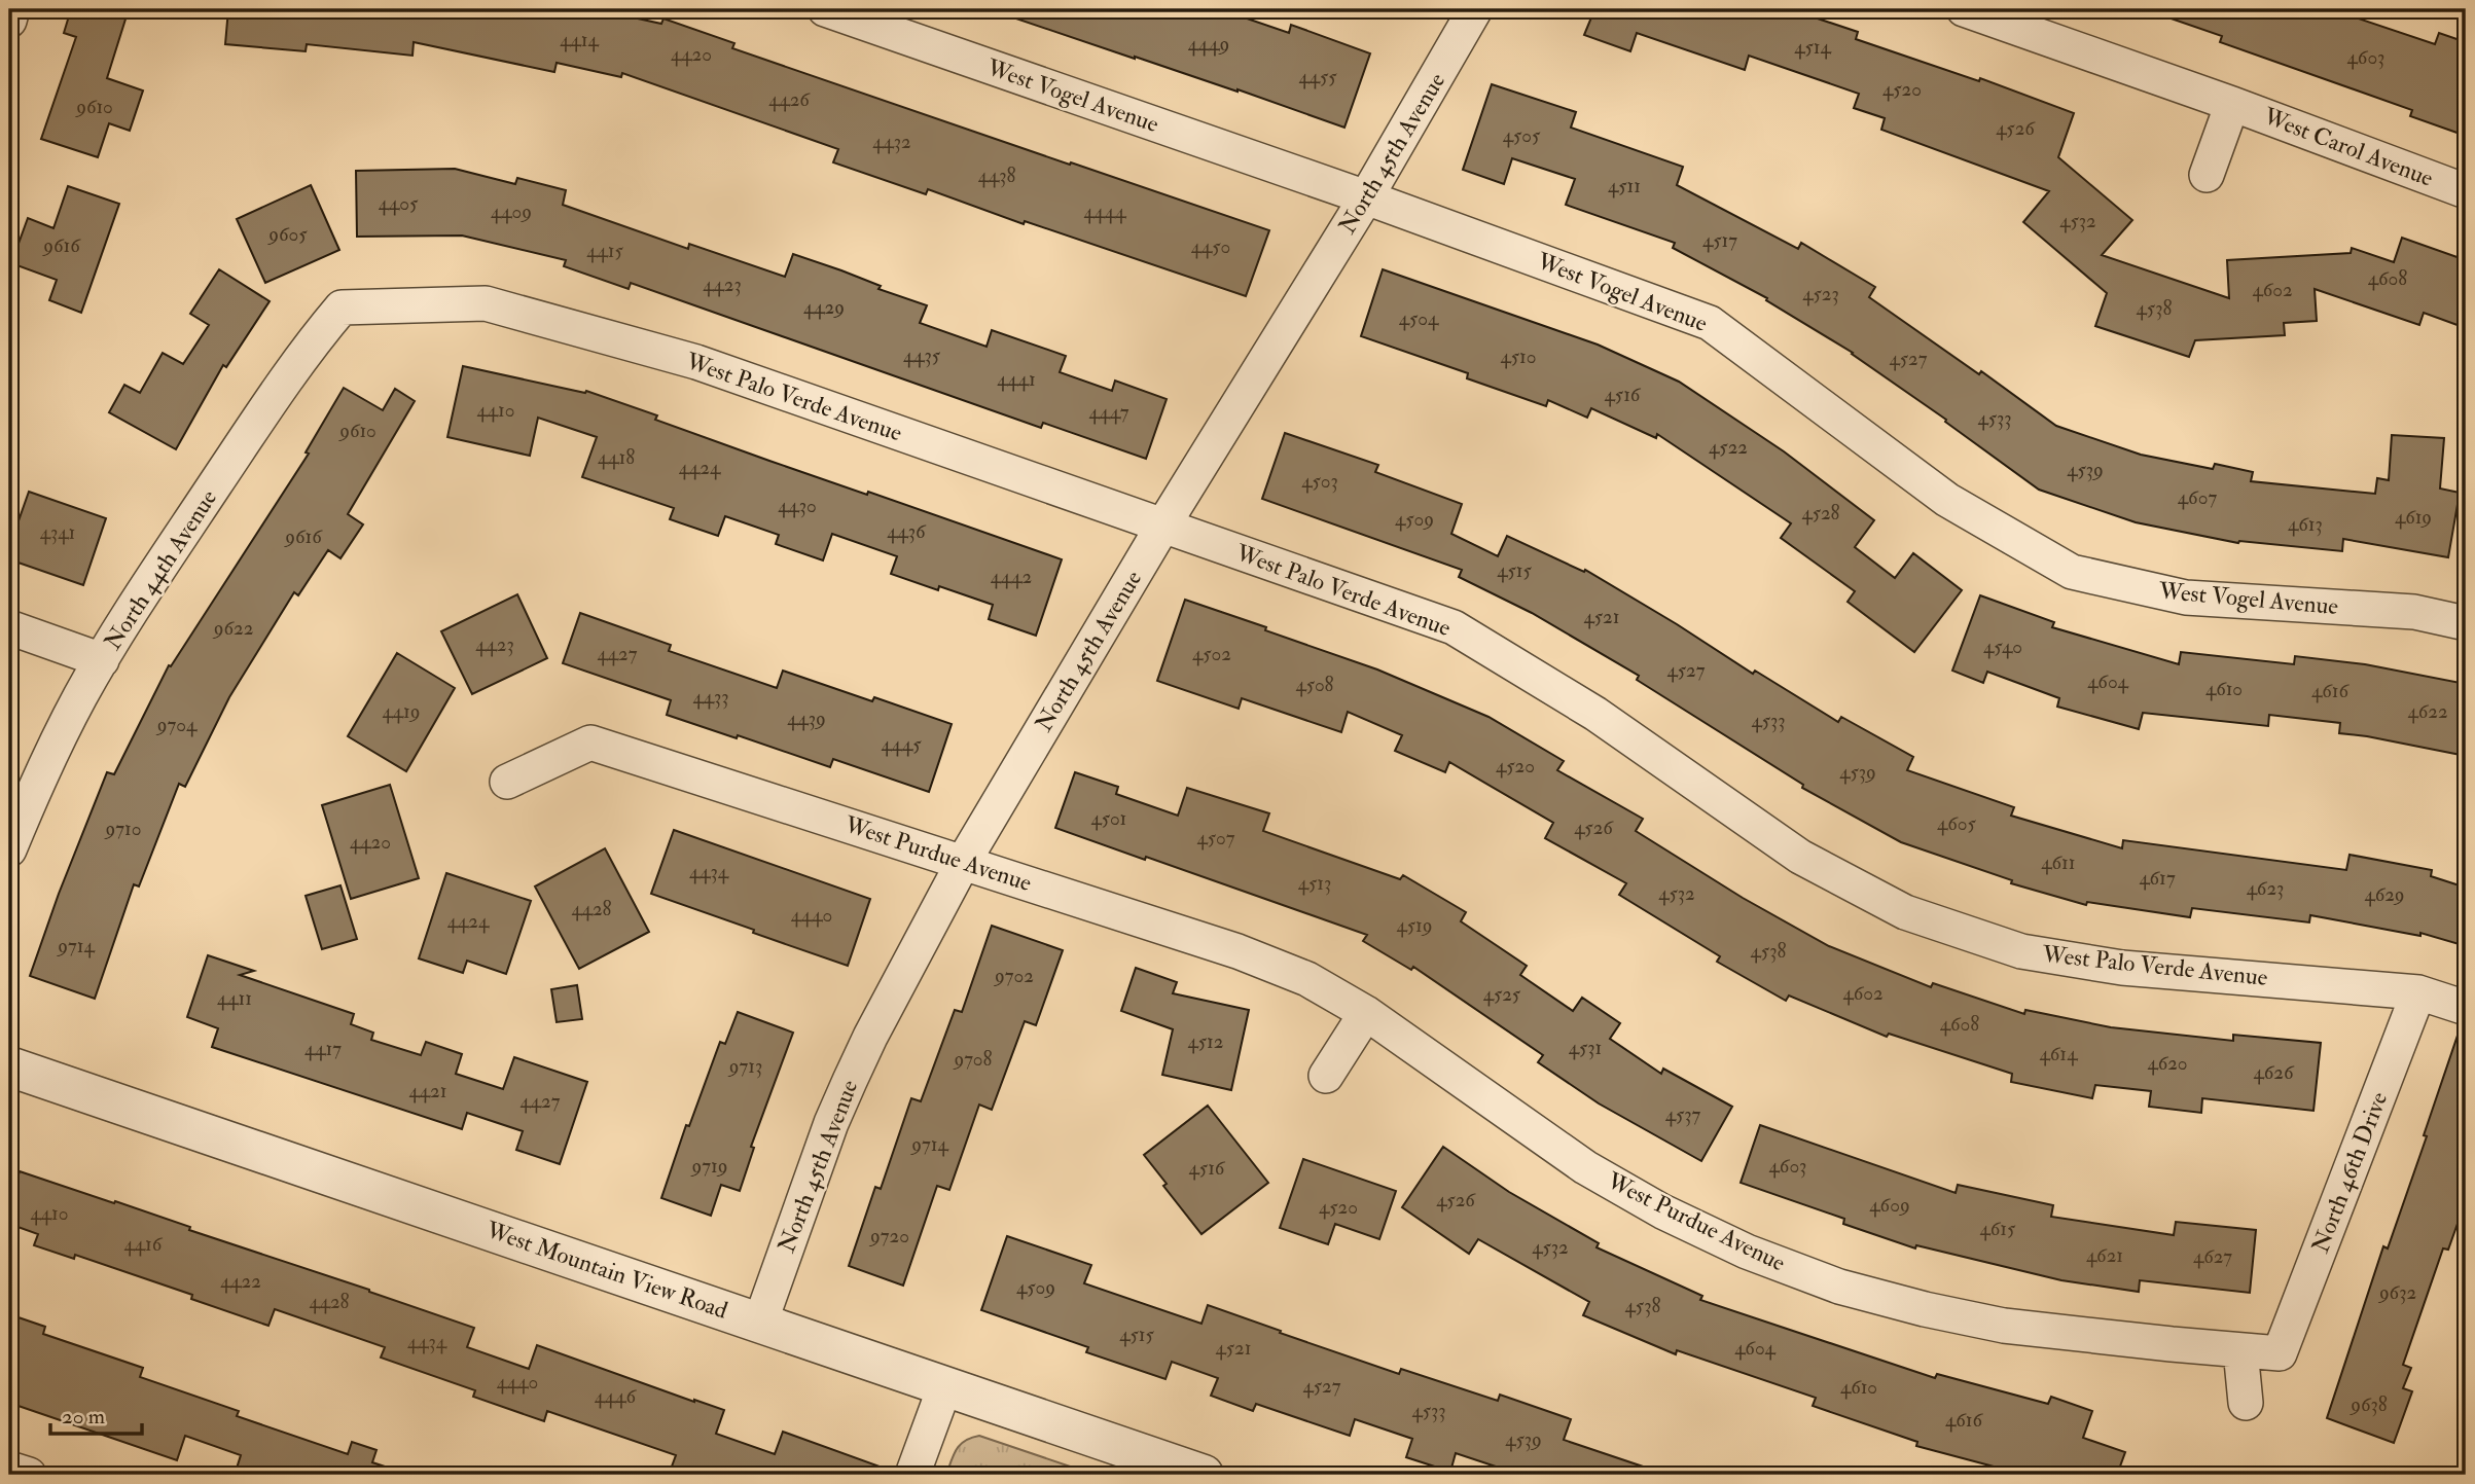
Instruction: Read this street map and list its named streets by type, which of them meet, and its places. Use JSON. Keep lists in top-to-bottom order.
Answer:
{
  "streets": {
    "street": [
      "West Vogel Avenue",
      "West Carol Avenue",
      "North 45th Avenue",
      "West Palo Verde Avenue",
      "North 44th Avenue",
      "West Purdue Avenue",
      "North 46th Drive",
      "West Mountain View Road"
    ]
  },
  "crossings": [
    ["West Vogel Avenue", "North 45th Avenue"],
    ["North 45th Avenue", "West Palo Verde Avenue"],
    ["North 45th Avenue", "West Purdue Avenue"],
    ["North 45th Avenue", "West Mountain View Road"],
    ["West Palo Verde Avenue", "North 44th Avenue"],
    ["West Palo Verde Avenue", "North 46th Drive"],
    ["West Purdue Avenue", "North 46th Drive"]
  ],
  "house_numbers": [
    "4414",
    "4449",
    "4514",
    "4420",
    "4603",
    "4455",
    "4520",
    "4426",
    "9610",
    "4526",
    "4505",
    "4432",
    "4438",
    "4511",
    "4405",
    "4409",
    "4444",
    "4532",
    "9605",
    "4517",
    "9616",
    "4450",
    "4415",
    "4608",
    "4423",
    "4602",
    "4523",
    "4429",
    "4538",
    "4504",
    "4435",
    "4510",
    "4527",
    "4441",
    "4516",
    "4410",
    "4447",
    "4533",
    "9610",
    "4522",
    "4418",
    "4424",
    "4539",
    "4503",
    "4607",
    "4430",
    "4528",
    "4619",
    "4509",
    "4613",
    "4436",
    "4341",
    "9616",
    "4515",
    "4442",
    "4521",
    "9622",
    "4423",
    "4540",
    "4427",
    "4502",
    "4527",
    "4604",
    "4508",
    "4610",
    "4616",
    "4433",
    "4419",
    "4622",
    "4439",
    "4533",
    "9704",
    "4445",
    "4520",
    "4539",
    "4501",
    "4605",
    "4526",
    "9710",
    "4507",
    "4420",
    "4611",
    "4434",
    "4617",
    "4513",
    "4623",
    "4532",
    "4629",
    "4428",
    "4440",
    "4424",
    "4519",
    "9714",
    "4538",
    "9702",
    "4602",
    "4525",
    "4411",
    "4608",
    "4512",
    "4531",
    "4417",
    "4614",
    "9708",
    "4620",
    "9713",
    "4626",
    "4421",
    "4427",
    "4537",
    "9714",
    "9719",
    "4603",
    "4516",
    "4526",
    "4609",
    "4520",
    "4410",
    "4615",
    "9720",
    "4416",
    "4532",
    "4621",
    "4627",
    "4422",
    "4509",
    "9632",
    "4428",
    "4538",
    "4515",
    "4434",
    "4521",
    "4604",
    "4440",
    "4527",
    "4610",
    "4446",
    "9638",
    "4533",
    "4616",
    "4539"
  ],
  "scale_bar": "20 m"
}
